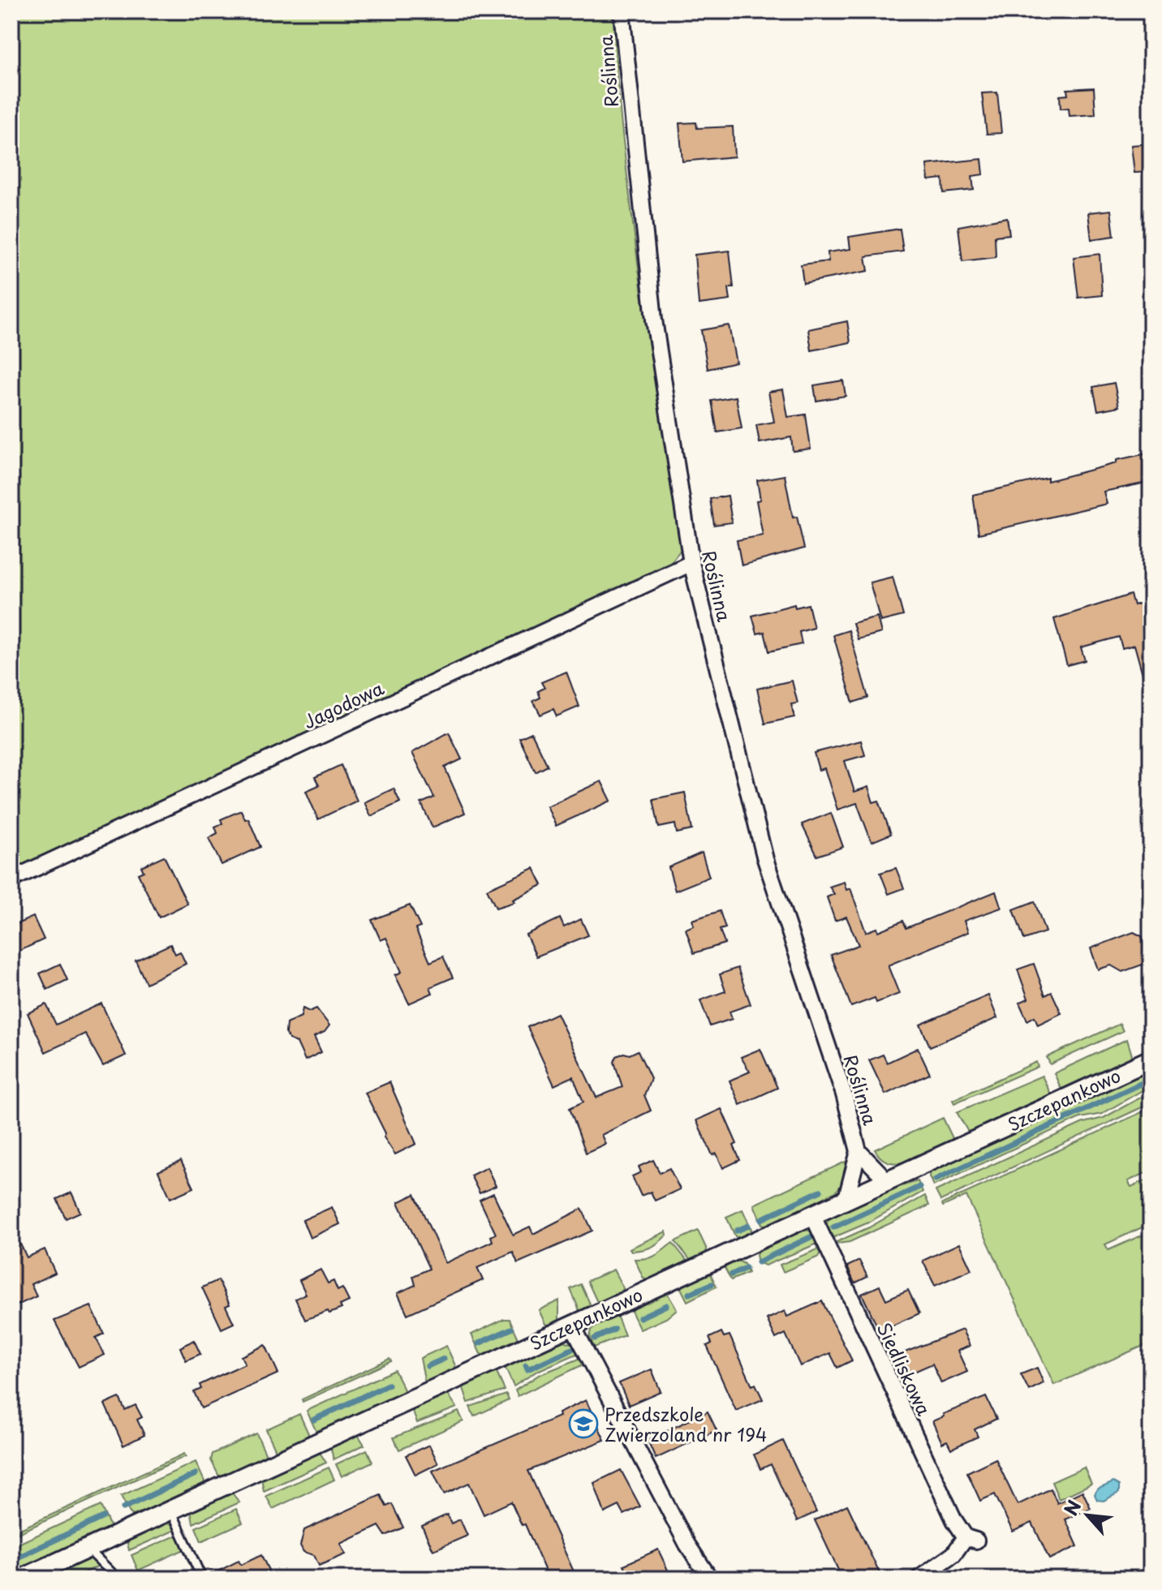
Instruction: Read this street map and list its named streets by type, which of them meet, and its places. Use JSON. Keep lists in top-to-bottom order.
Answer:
{
  "streets": {
    "street": [
      "Roślinna",
      "Jagodowa",
      "Szczepankowo",
      "Siedliskowa"
    ]
  },
  "crossings": [
    ["Roślinna", "Jagodowa"],
    ["Roślinna", "Szczepankowo"],
    ["Szczepankowo", "Siedliskowa"]
  ],
  "places": {
    "school or university": ["Przedszkole Zwierzoland nr 194"]
  },
  "north": "top left"
}
